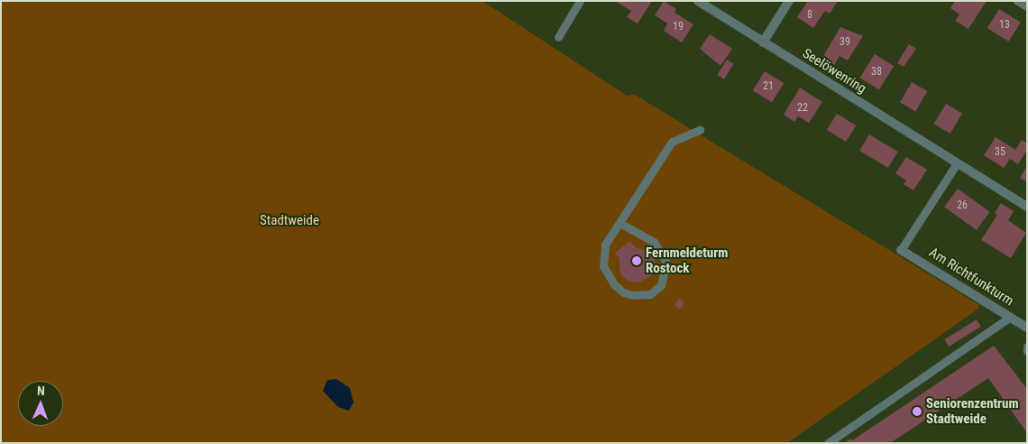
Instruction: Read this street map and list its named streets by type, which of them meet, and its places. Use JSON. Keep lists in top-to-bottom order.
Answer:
{
  "streets": {
    "street": ["Seelöwenring", "Am Richtfunkturm"]
  },
  "parks": ["Stadtweide"],
  "places": ["Fernmeldeturm Rostock", "Seniorenzentrum Stadtweide"],
  "house_numbers": [
    "8",
    "13",
    "19",
    "39",
    "38",
    "21",
    "22",
    "35",
    "26"
  ],
  "north": "top"
}
